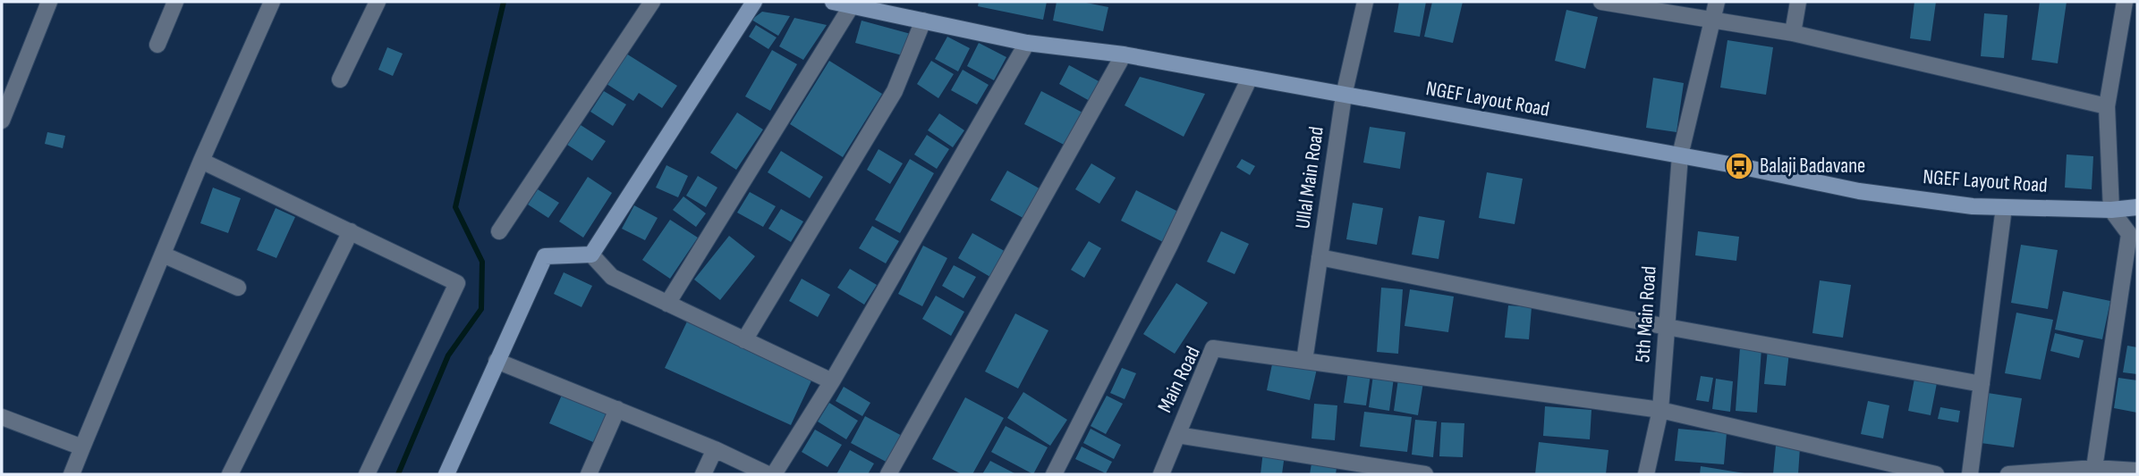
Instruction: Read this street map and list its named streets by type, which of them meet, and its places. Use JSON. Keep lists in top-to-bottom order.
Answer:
{
  "streets": {
    "street": [
      "NGEF Layout Road",
      "Ullal Main Road",
      "5th Main Road",
      "Main Road"
    ]
  },
  "crossings": [
    ["NGEF Layout Road", "Ullal Main Road"],
    ["NGEF Layout Road", "5th Main Road"],
    ["Ullal Main Road", "Main Road"]
  ],
  "places": {
    "bus stop": ["Balaji Badavane"]
  }
}
